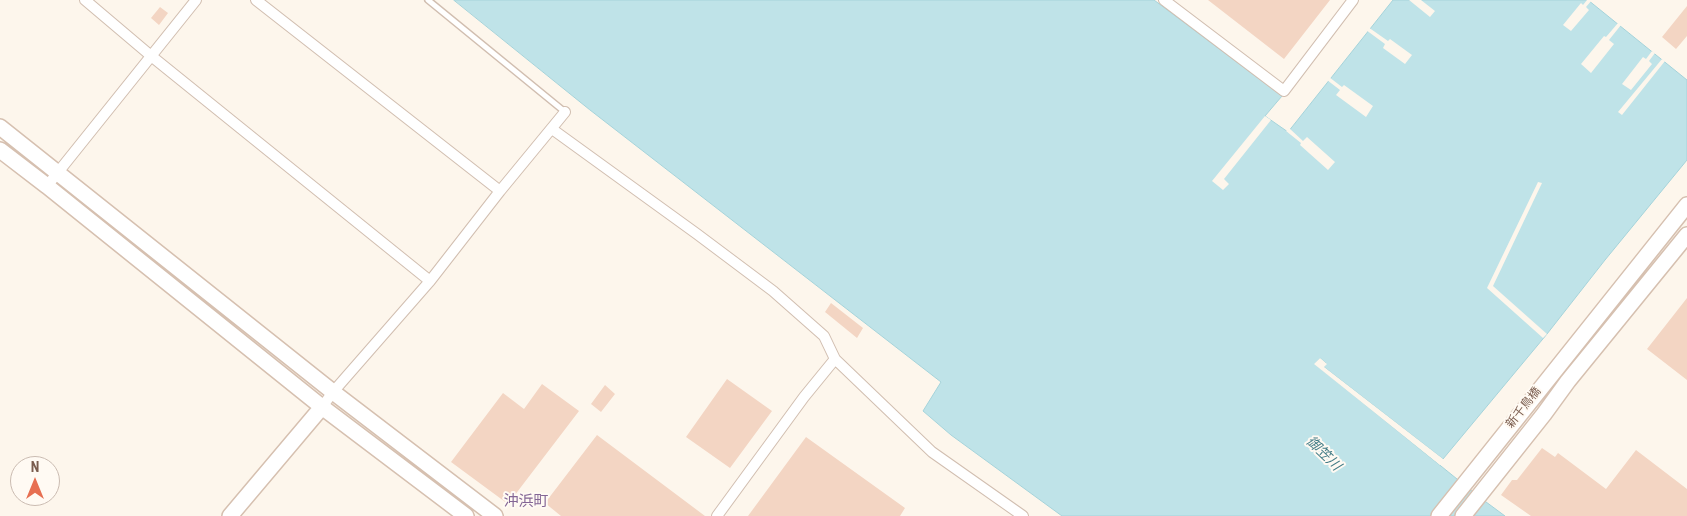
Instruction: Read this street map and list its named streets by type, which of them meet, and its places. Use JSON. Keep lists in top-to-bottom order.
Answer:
{
  "streets": {
    "street": ["新千鳥橋"]
  },
  "districts": ["沖浜町"],
  "water": ["御笠川"],
  "north": "top"
}
